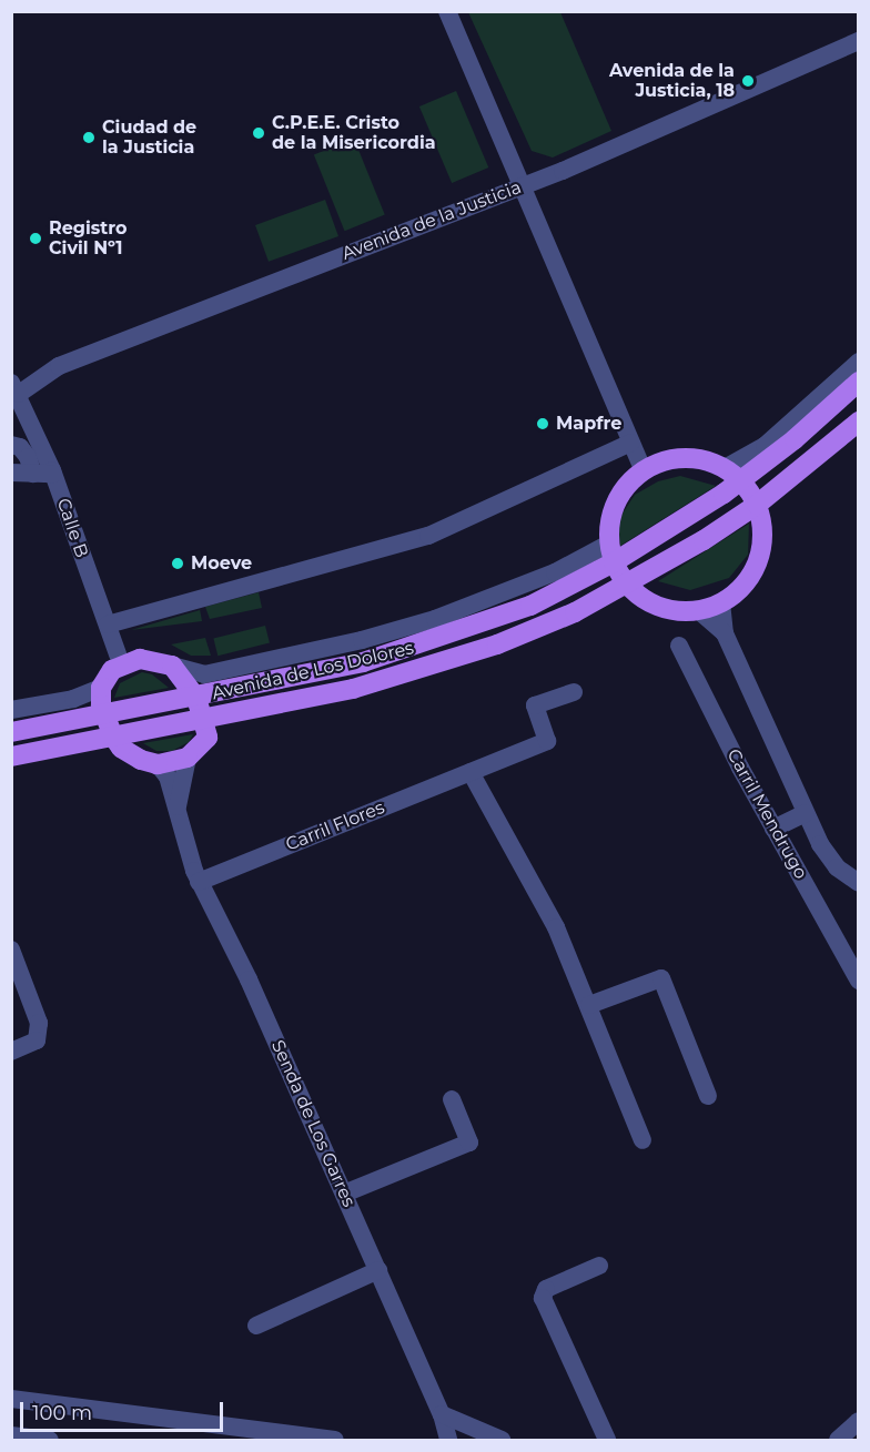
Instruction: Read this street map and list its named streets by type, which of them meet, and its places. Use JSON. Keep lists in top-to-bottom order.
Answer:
{
  "streets": {
    "main road": ["Avenida de Los Dolores"],
    "street": [
      "Avenida de la Justicia",
      "Calle B",
      "Carril Mendrugo",
      "Carril Flores",
      "Senda de Los Garres"
    ]
  },
  "crossings": [
    ["Avenida de la Justicia", "Calle B"],
    ["Carril Flores", "Senda de Los Garres"]
  ],
  "places": [
    "Avenida de la Justicia, 18",
    "C.P.E.E. Cristo de la Misericordia",
    "Ciudad de la Justicia",
    "Registro Civil Nº1",
    "Mapfre",
    "Moeve"
  ],
  "scale_bar": "100 m"
}
